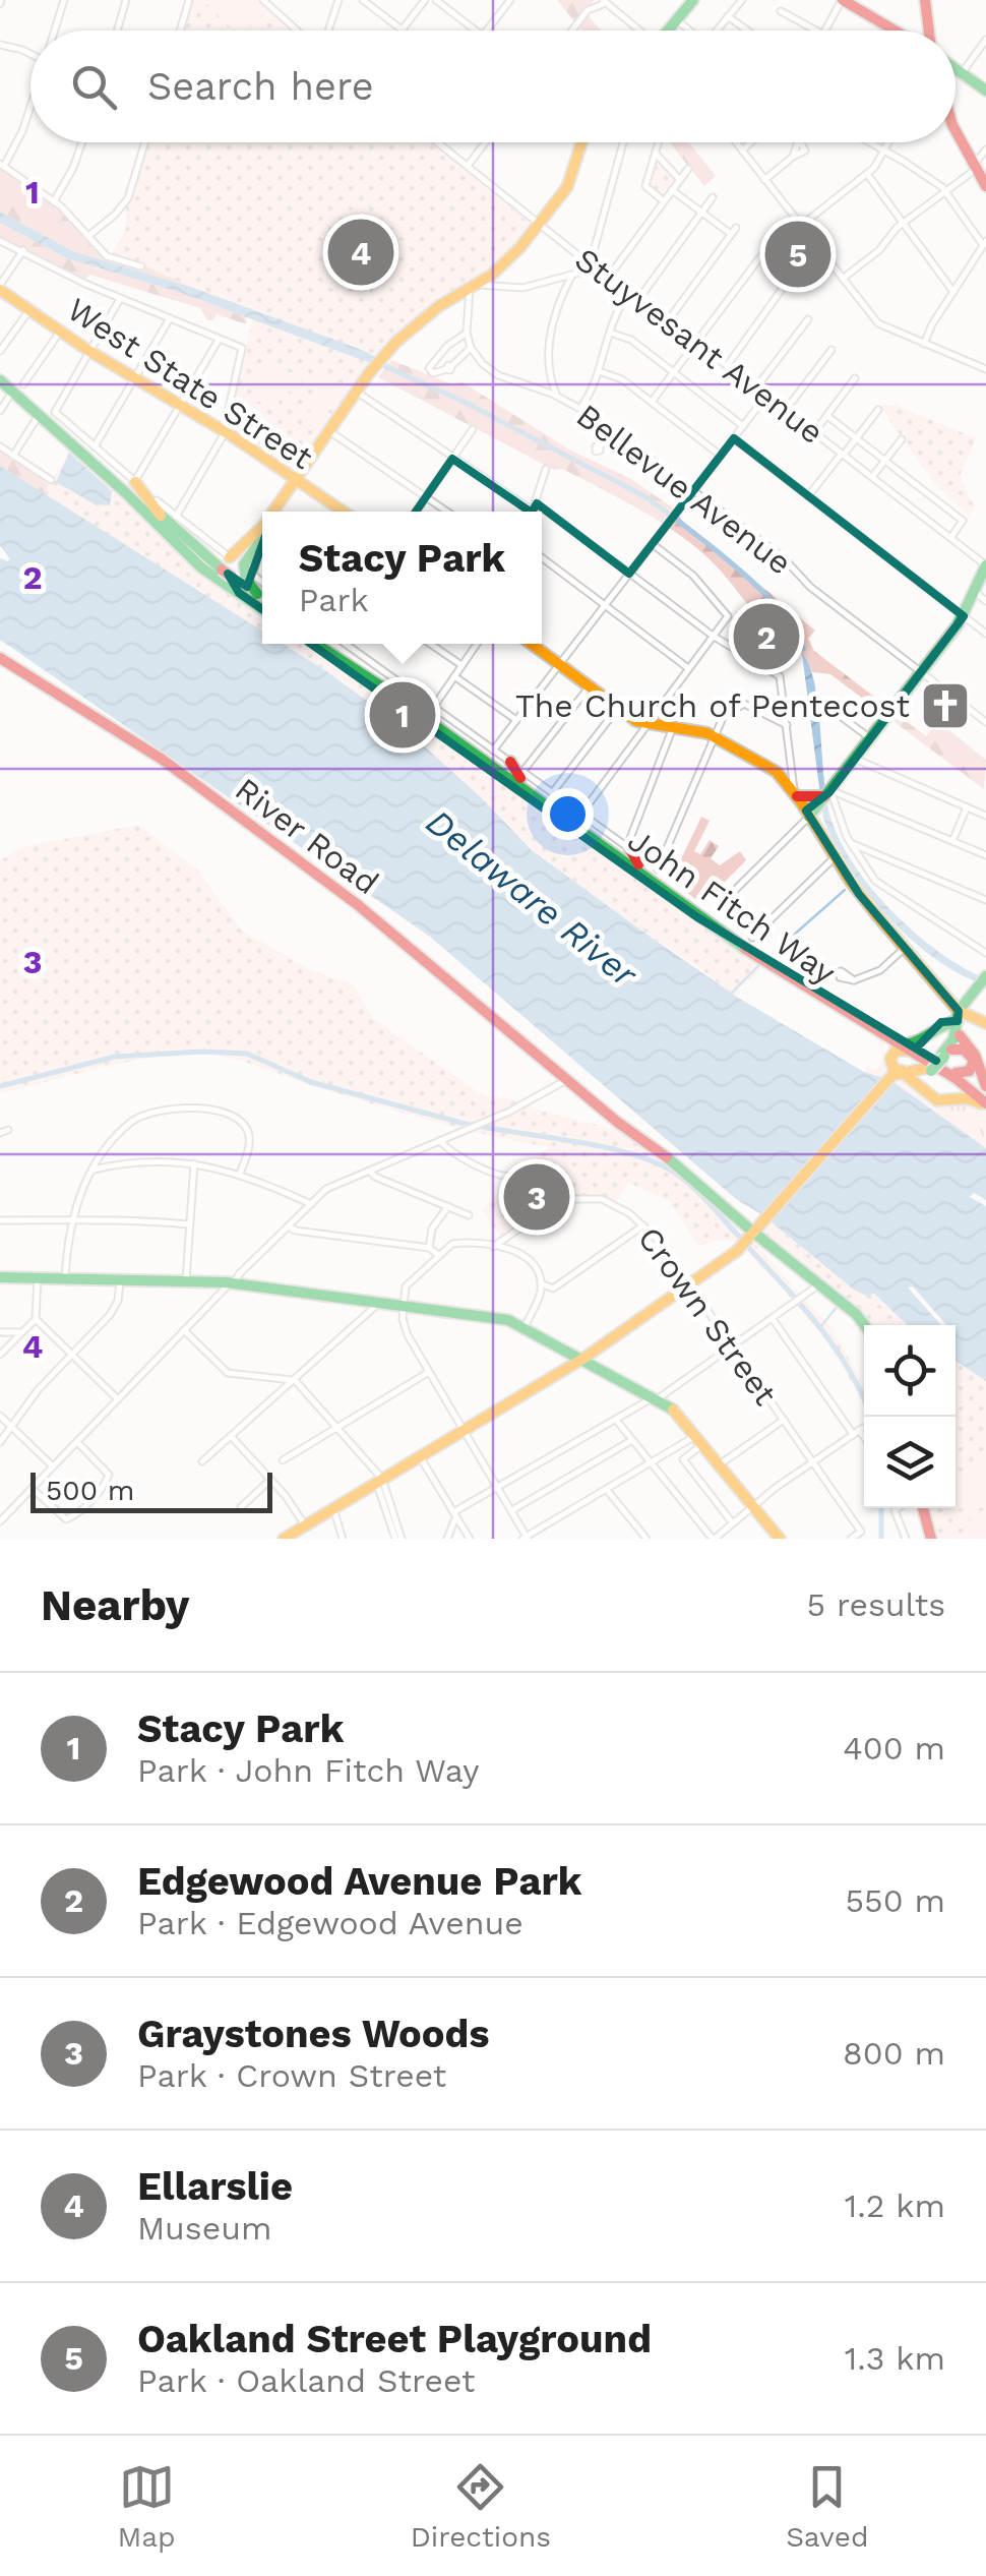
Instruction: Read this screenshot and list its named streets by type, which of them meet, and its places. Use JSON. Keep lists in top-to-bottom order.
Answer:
{
  "streets": {
    "main road": ["West State Street", "River Road", "John Fitch Way"],
    "street": ["Stuyvesant Avenue", "Bellevue Avenue", "Crown Street"]
  },
  "water": ["Delaware River"],
  "places": {
    "church": ["The Church of Pentecost"]
  },
  "scale_bar": "500 m",
  "page": {
    "search": "Search here",
    "pins": [
      "4",
      "5",
      "2",
      "1",
      "3"
    ],
    "popup": ["Stacy Park", "Park"],
    "scale": "500 m",
    "heading": ["Nearby", "5 results"],
    "list": [
      {
        "mark": "1",
        "name": "Stacy Park",
        "note": "Park · John Fitch Way",
        "value": "400 m"
      },
      {
        "mark": "2",
        "name": "Edgewood Avenue Park",
        "note": "Park · Edgewood Avenue",
        "value": "550 m"
      },
      {
        "mark": "3",
        "name": "Graystones Woods",
        "note": "Park · Crown Street",
        "value": "800 m"
      },
      {
        "mark": "4",
        "name": "Ellarslie",
        "note": "Museum",
        "value": "1.2 km"
      },
      {
        "mark": "5",
        "name": "Oakland Street Playground",
        "note": "Park · Oakland Street",
        "value": "1.3 km"
      }
    ],
    "nav": ["Map", "Directions", "Saved"]
  },
  "grid": {
    "rows": [
      "1",
      "2",
      "3",
      "4"
    ]
  }
}
